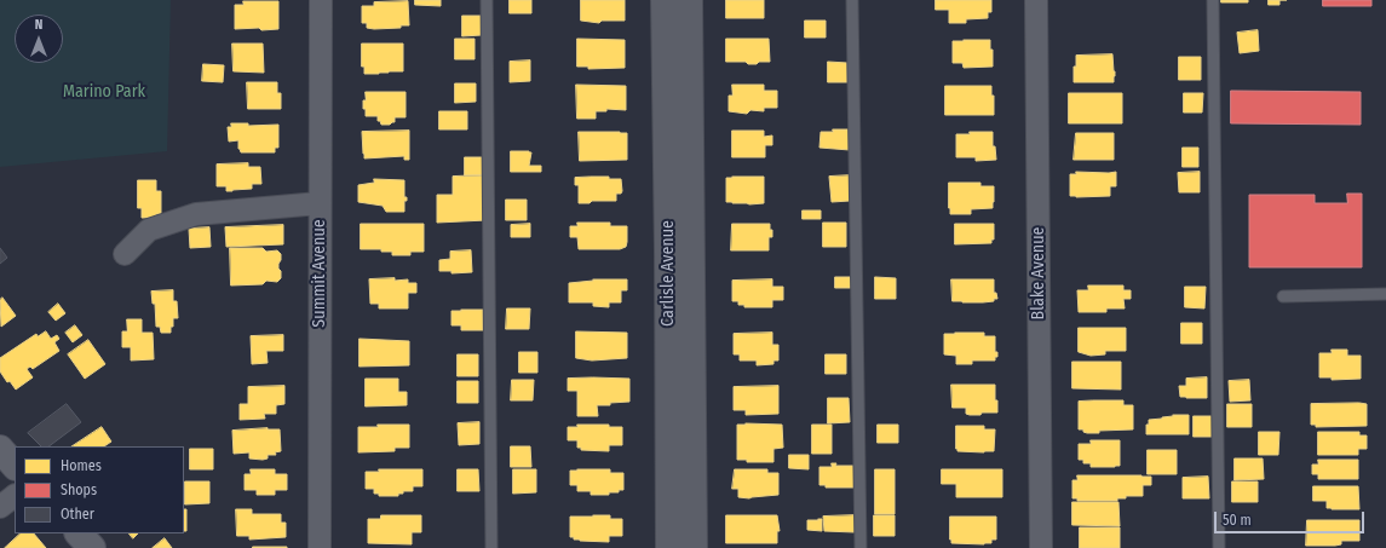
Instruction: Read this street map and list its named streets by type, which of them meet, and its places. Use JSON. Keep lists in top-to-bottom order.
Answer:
{
  "streets": {
    "street": ["Summit Avenue", "Carlisle Avenue", "Blake Avenue"]
  },
  "parks": ["Marino Park"],
  "legend": ["Homes", "Shops", "Other"],
  "scale_bar": "50 m",
  "north": "top"
}
